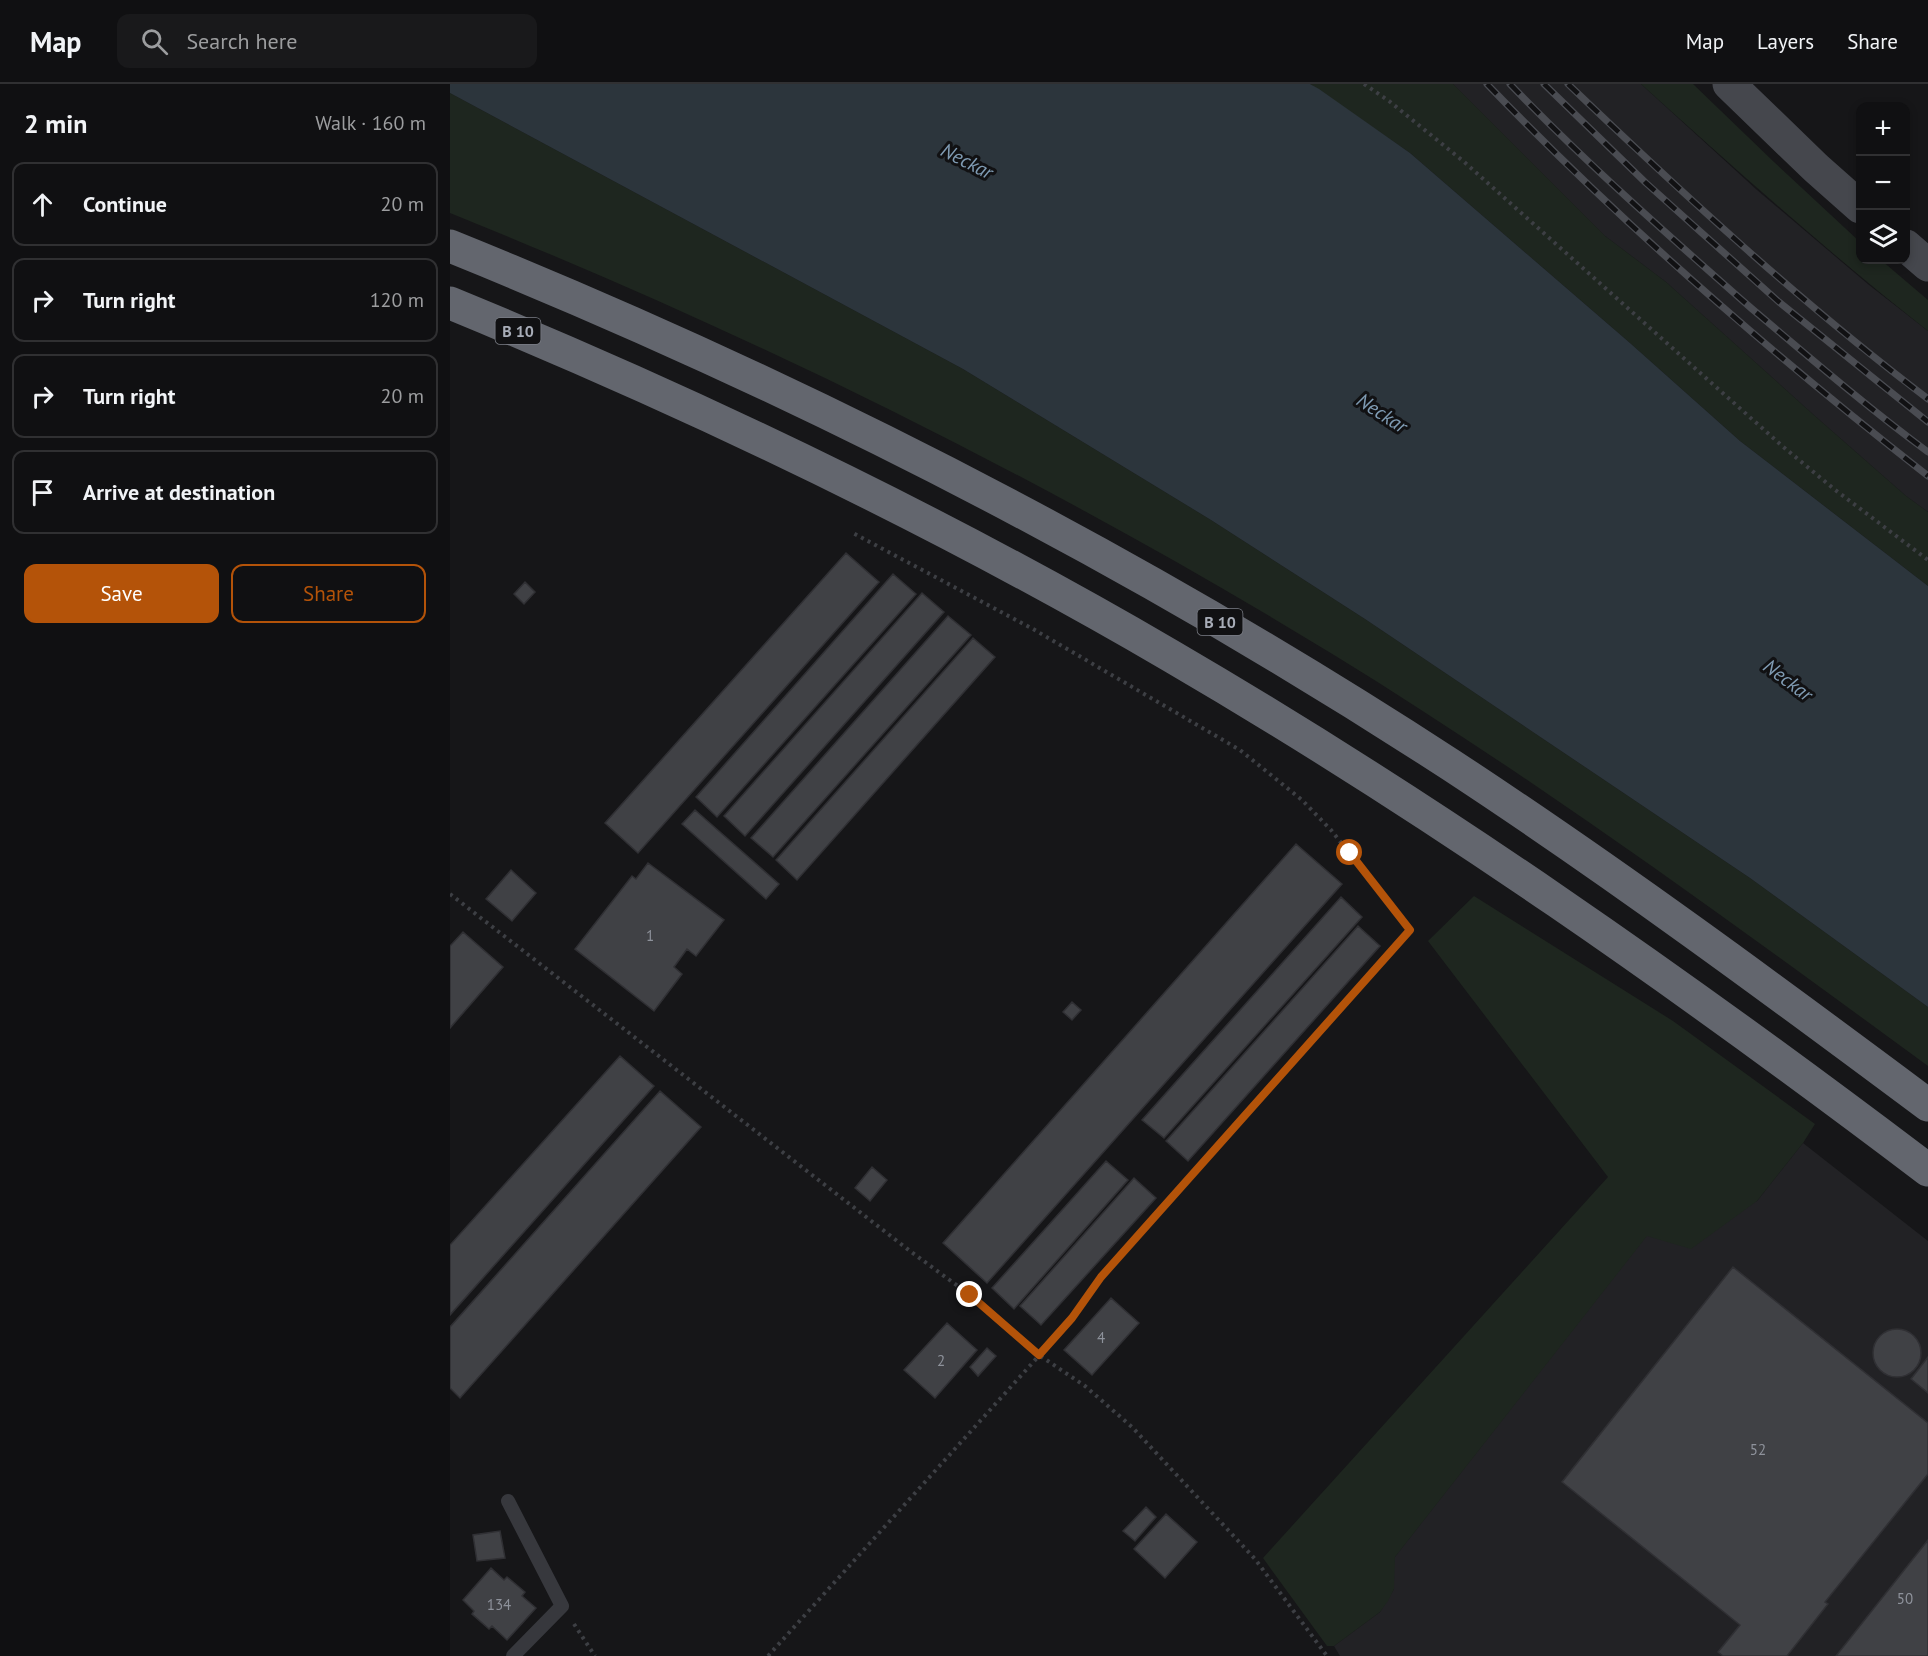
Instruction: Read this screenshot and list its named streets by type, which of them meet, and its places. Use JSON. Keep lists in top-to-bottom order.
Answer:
{
  "streets": {
    "highway": ["B 10"]
  },
  "water": ["Neckar"],
  "house_numbers": [
    "1",
    "4",
    "2",
    "52",
    "50",
    "134"
  ],
  "page": {
    "header": "Map",
    "search": "Search here",
    "nav": ["Map", "Layers", "Share"],
    "heading": ["2 min", "Walk · 160 m"],
    "map_buttons": ["+", "−"],
    "list": [
      ["Continue", "20 m"],
      ["Turn right", "120 m"],
      ["Turn right", "20 m"],
      "Arrive at destination"
    ],
    "buttons": ["Save", "Share"]
  }
}
